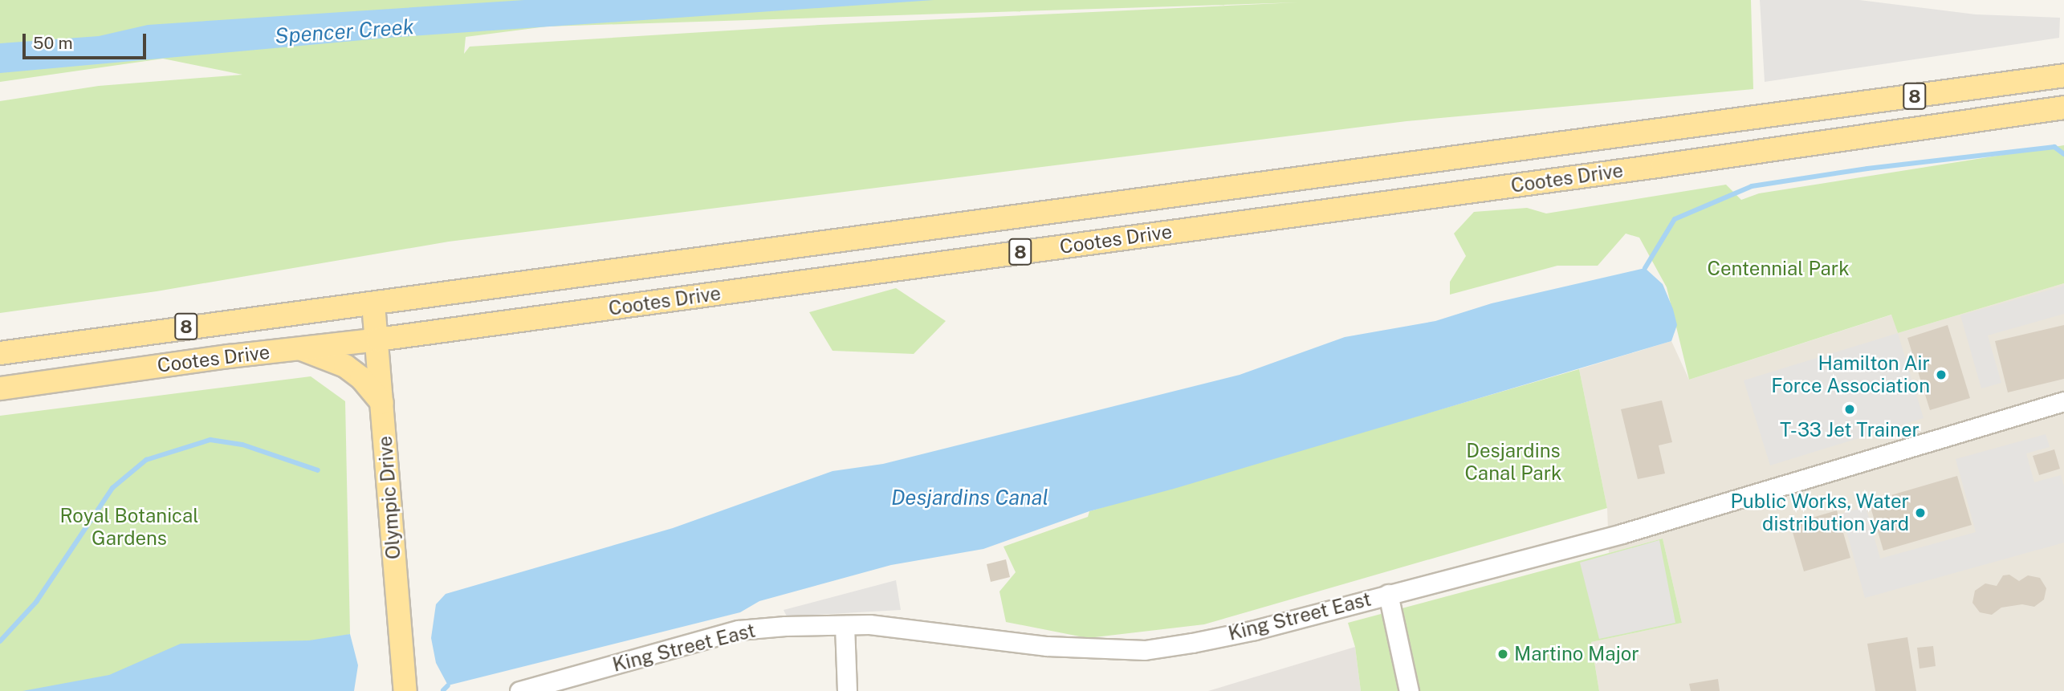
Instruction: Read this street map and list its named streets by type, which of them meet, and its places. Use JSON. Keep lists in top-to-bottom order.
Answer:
{
  "streets": {
    "main road": ["8", "Cootes Drive", "Olympic Drive"],
    "street": ["King Street East"]
  },
  "crossings": [
    ["Cootes Drive", "Olympic Drive"]
  ],
  "water": ["Spencer Creek", "Desjardins Canal"],
  "parks": ["Centennial Park", "Desjardins Canal Park", "Royal Botanical Gardens"],
  "places": [
    "Hamilton Air Force Association",
    "T-33 Jet Trainer",
    "Public Works, Water distribution yard",
    "Martino Major"
  ],
  "scale_bar": "50 m"
}
